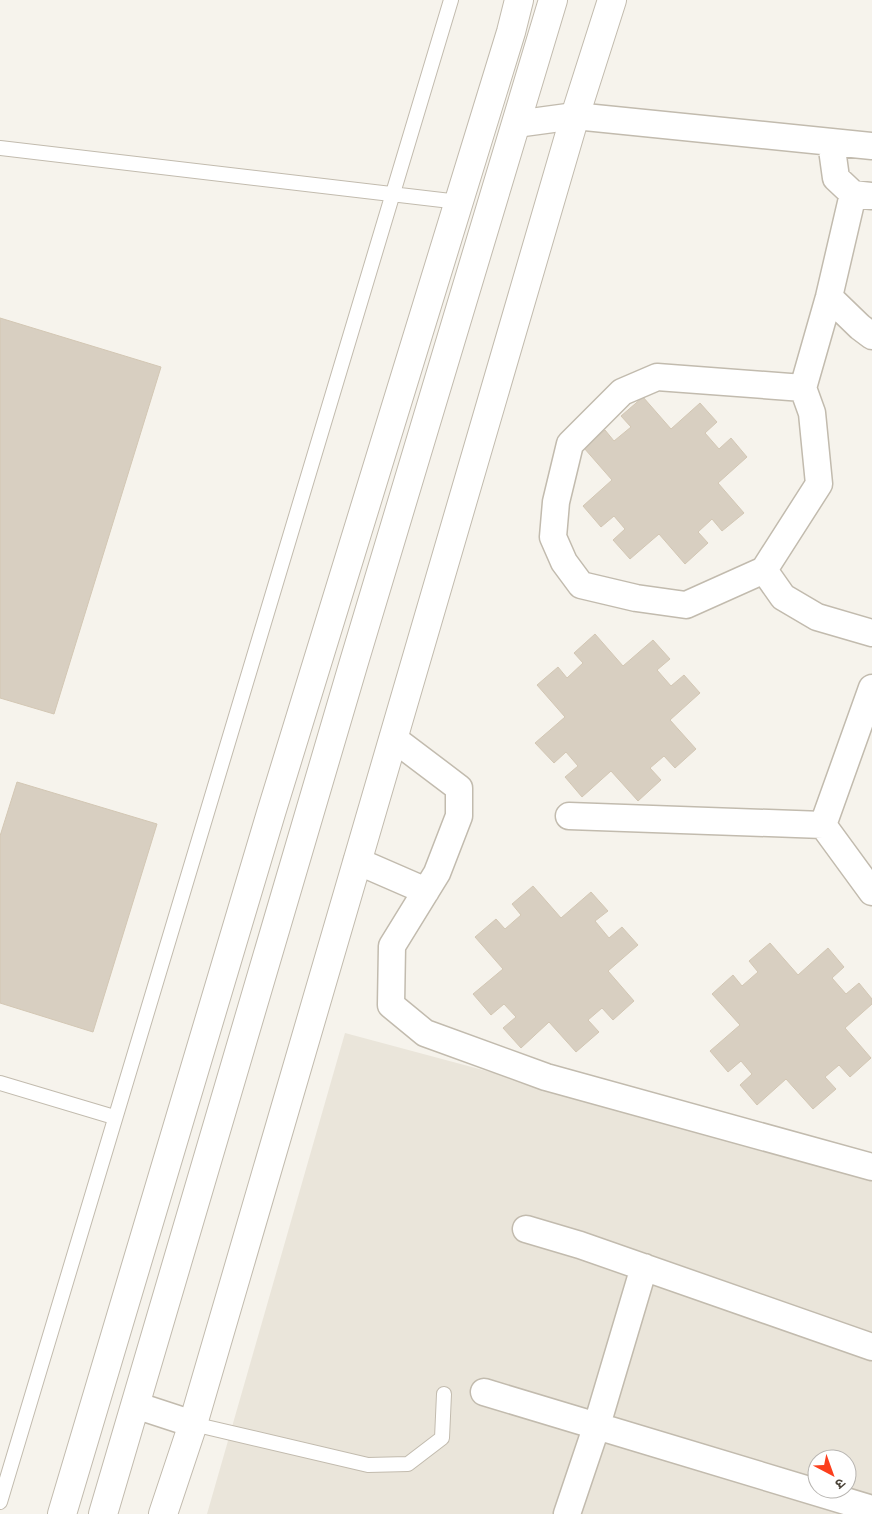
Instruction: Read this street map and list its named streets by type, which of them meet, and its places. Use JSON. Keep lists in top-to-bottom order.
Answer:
{
  "north": "bottom right"
}
